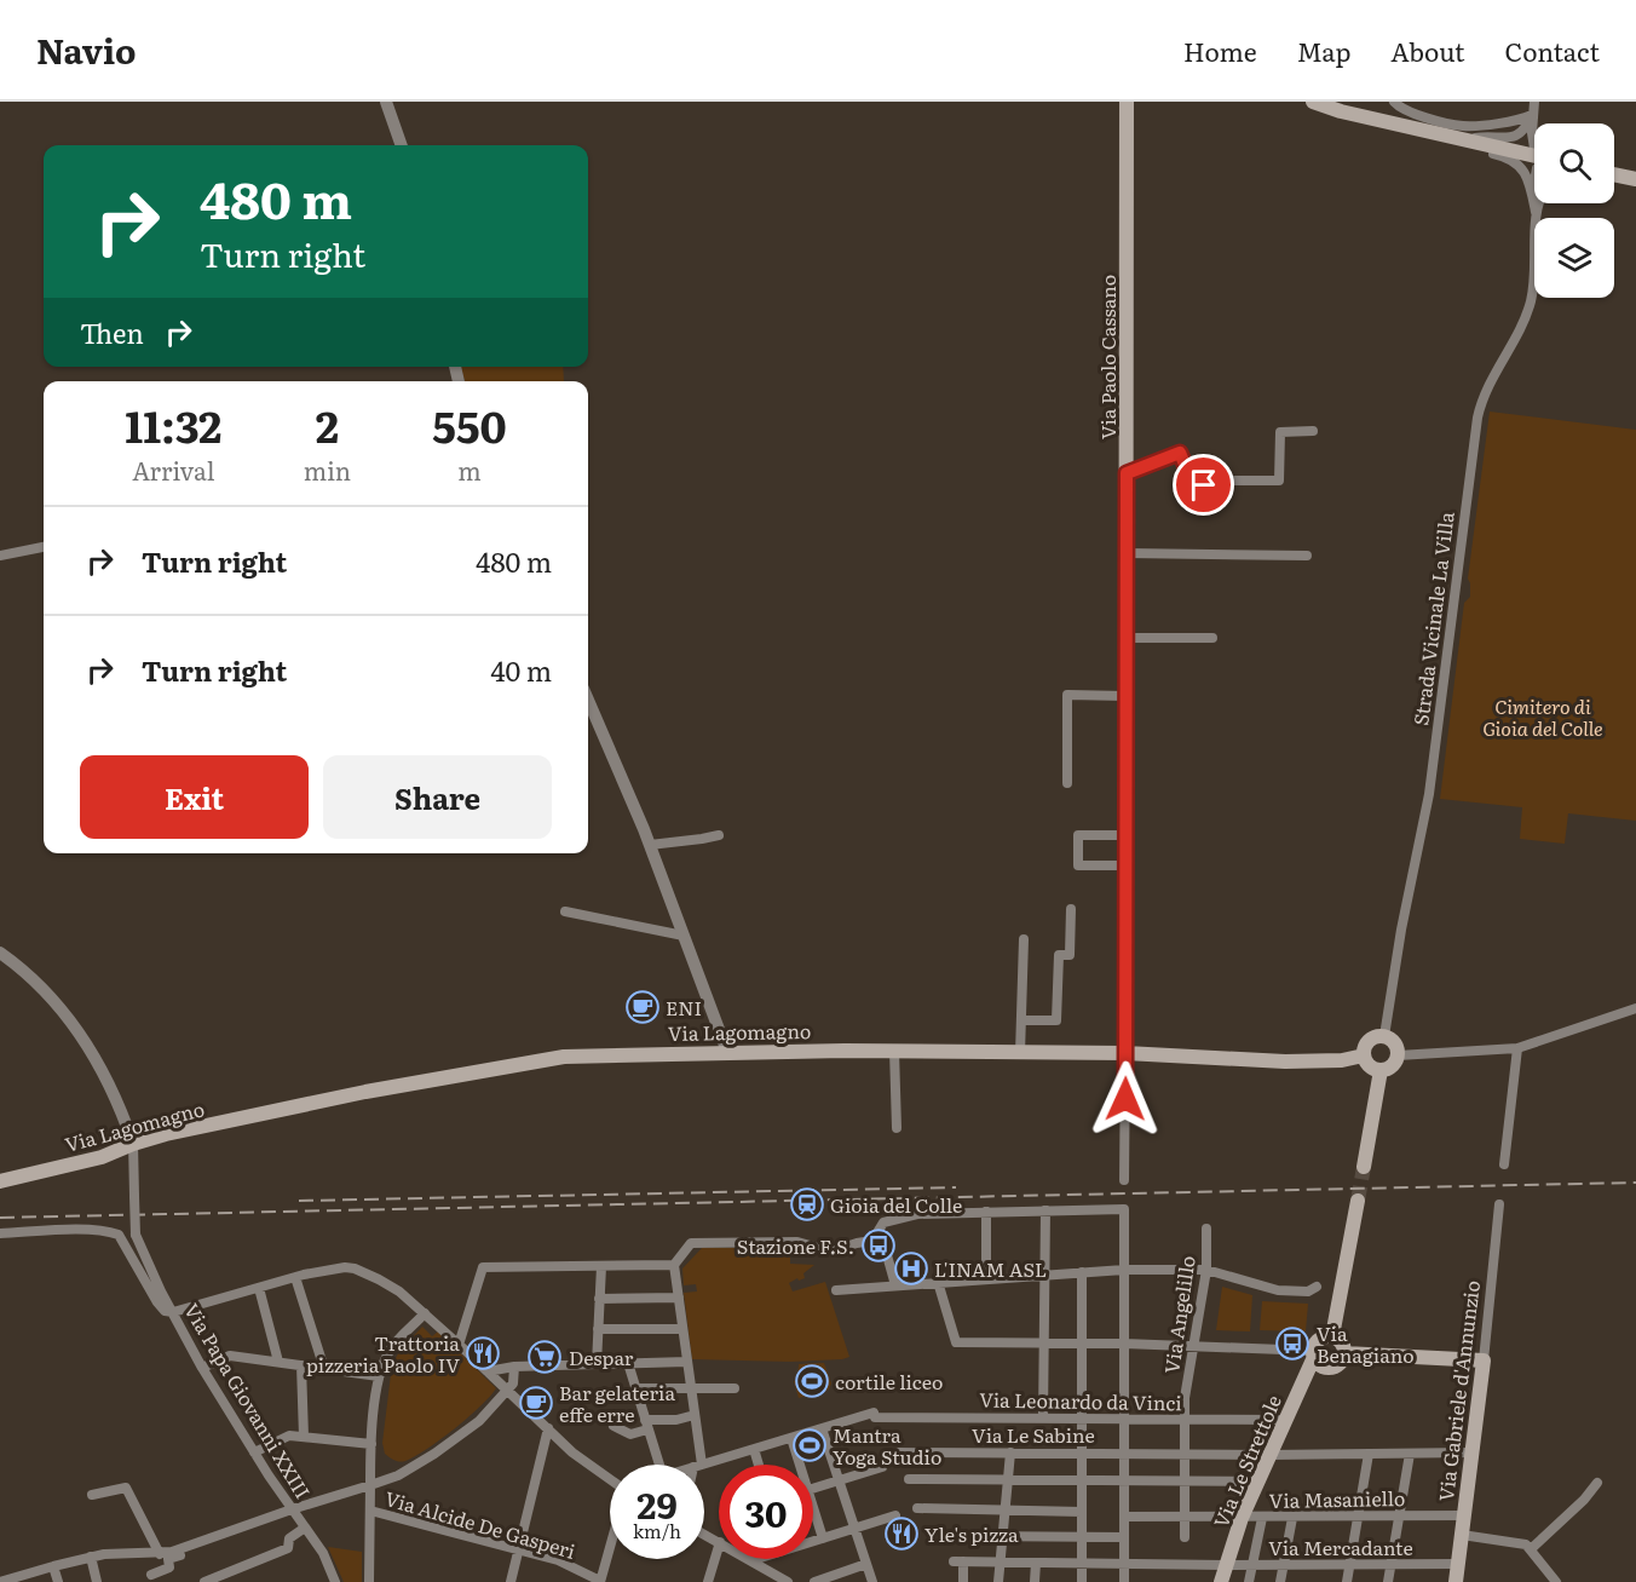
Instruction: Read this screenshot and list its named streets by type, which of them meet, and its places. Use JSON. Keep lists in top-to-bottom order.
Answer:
{
  "streets": {
    "main road": [
      "Via Paolo Cassano",
      "Via Lagomagno",
      "Via Gabriele d'Annunzio",
      "Via Le Strettole"
    ],
    "street": [
      "Strada Vicinale La Villa",
      "Via Angelillo",
      "Via Papa Giovanni XXIII",
      "Via Leonardo da Vinci",
      "Via Le Sabine",
      "Via Masaniello",
      "Via Alcide De Gasperi",
      "Via Mercadante"
    ]
  },
  "crossings": [
    ["Via Paolo Cassano", "Via Lagomagno"],
    ["Strada Vicinale La Villa", "Via Lagomagno"],
    ["Via Lagomagno", "Via Papa Giovanni XXIII"],
    ["Via Angelillo", "Via Leonardo da Vinci"],
    ["Via Angelillo", "Via Le Sabine"],
    ["Via Angelillo", "Via Masaniello"],
    ["Via Gabriele d'Annunzio", "Via Le Sabine"],
    ["Via Gabriele d'Annunzio", "Via Masaniello"],
    ["Via Gabriele d'Annunzio", "Via Mercadante"],
    ["Via Papa Giovanni XXIII", "Via Alcide De Gasperi"],
    ["Via Leonardo da Vinci", "Via Le Strettole"],
    ["Via Le Sabine", "Via Le Strettole"],
    ["Via Le Strettole", "Via Masaniello"],
    ["Via Le Strettole", "Via Mercadante"]
  ],
  "parks": ["Cimitero di Gioia del Colle"],
  "places": {
    "cafe": ["ENI", "Bar gelateria effe erre"],
    "station": ["Gioia del Colle"],
    "bus stop": ["Stazione F.S.", "Via Benagiano"],
    "hospital": ["L'INAM ASL"],
    "restaurant": ["Trattoria pizzeria Paolo IV", "Yle's pizza"],
    "supermarket": ["Despar"],
    "sports": ["cortile liceo", "Mantra Yoga Studio"]
  },
  "page": {
    "header": "Navio",
    "nav": [
      "Home",
      "Map",
      "About",
      "Contact"
    ],
    "turn": ["480 m", "Turn right"],
    "then": "Then",
    "eta": [
      "11:32",
      "Arrival",
      "2",
      "min",
      "550",
      "m"
    ],
    "list": [
      {
        "name": "Turn right",
        "value": "480 m"
      },
      {
        "name": "Turn right",
        "value": "40 m"
      }
    ],
    "buttons": ["Exit", "Share"],
    "speed": "29 km/h",
    "limit": "30"
  }
}
